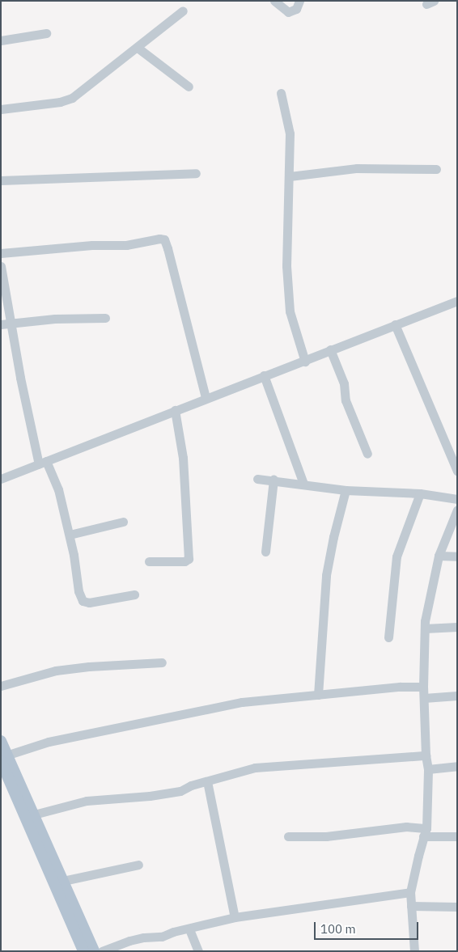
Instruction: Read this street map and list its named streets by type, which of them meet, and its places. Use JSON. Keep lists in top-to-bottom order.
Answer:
{
  "scale_bar": "100 m"
}
